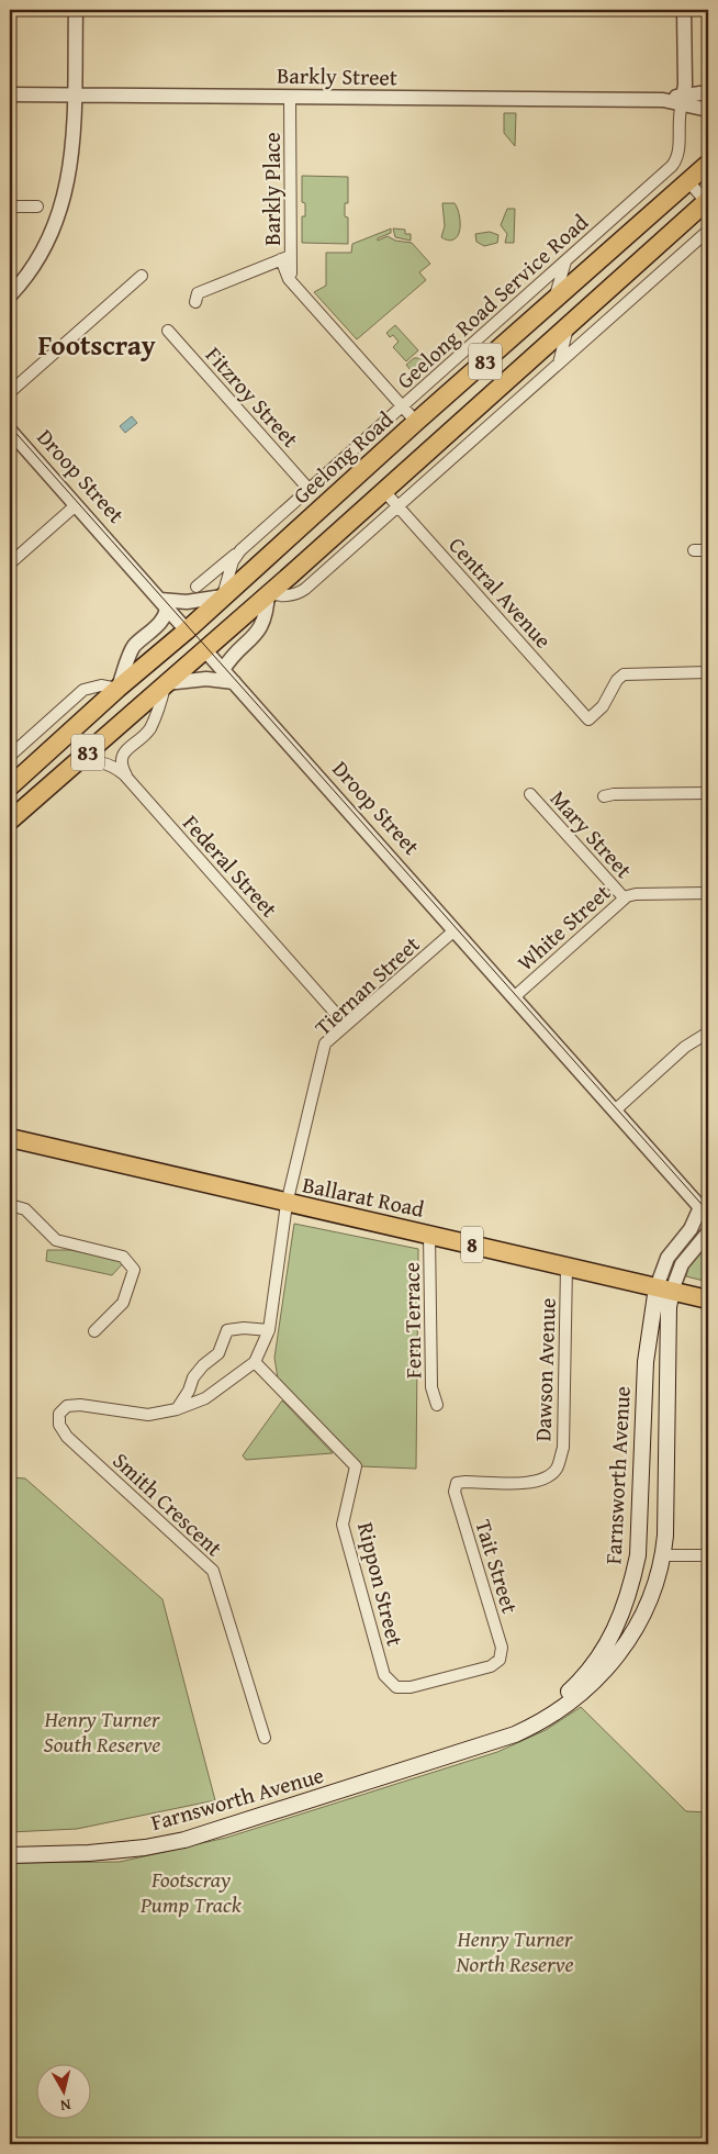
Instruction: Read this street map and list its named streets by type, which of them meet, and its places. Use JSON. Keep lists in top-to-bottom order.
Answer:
{
  "streets": {
    "highway": [
      "83",
      "Geelong Road",
      "Droop Street",
      "Ballarat Road",
      "8"
    ],
    "main road": ["Farnsworth Avenue"],
    "street": [
      "Barkly Street",
      "Barkly Place",
      "Geelong Road Service Road",
      "Fitzroy Street",
      "Central Avenue",
      "Mary Street",
      "Federal Street",
      "White Street",
      "Tiernan Street",
      "Fern Terrace",
      "Dawson Avenue",
      "Smith Crescent",
      "Tait Street",
      "Rippon Street"
    ]
  },
  "crossings": [
    ["Barkly Street", "Barkly Place"],
    ["Barkly Street", "Geelong Road Service Road"],
    ["Barkly Place", "Geelong Road Service Road"],
    ["Geelong Road Service Road", "Fitzroy Street"],
    ["Geelong Road Service Road", "Geelong Road"],
    ["83", "Droop Street"],
    ["83", "Central Avenue"],
    ["83", "Federal Street"],
    ["Geelong Road", "Droop Street"],
    ["Droop Street", "White Street"],
    ["Droop Street", "Tiernan Street"],
    ["Droop Street", "Farnsworth Avenue"],
    ["Mary Street", "White Street"],
    ["Federal Street", "Tiernan Street"],
    ["Tiernan Street", "Ballarat Road"],
    ["Tiernan Street", "Rippon Street"],
    ["Ballarat Road", "Fern Terrace"],
    ["Ballarat Road", "Dawson Avenue"],
    ["Ballarat Road", "Farnsworth Avenue"],
    ["Dawson Avenue", "Tait Street"],
    ["Tait Street", "Rippon Street"]
  ],
  "districts": ["Footscray"],
  "parks": ["Henry Turner South Reserve", "Footscray Pump Track", "Henry Turner North Reserve"],
  "north": "bottom"
}
